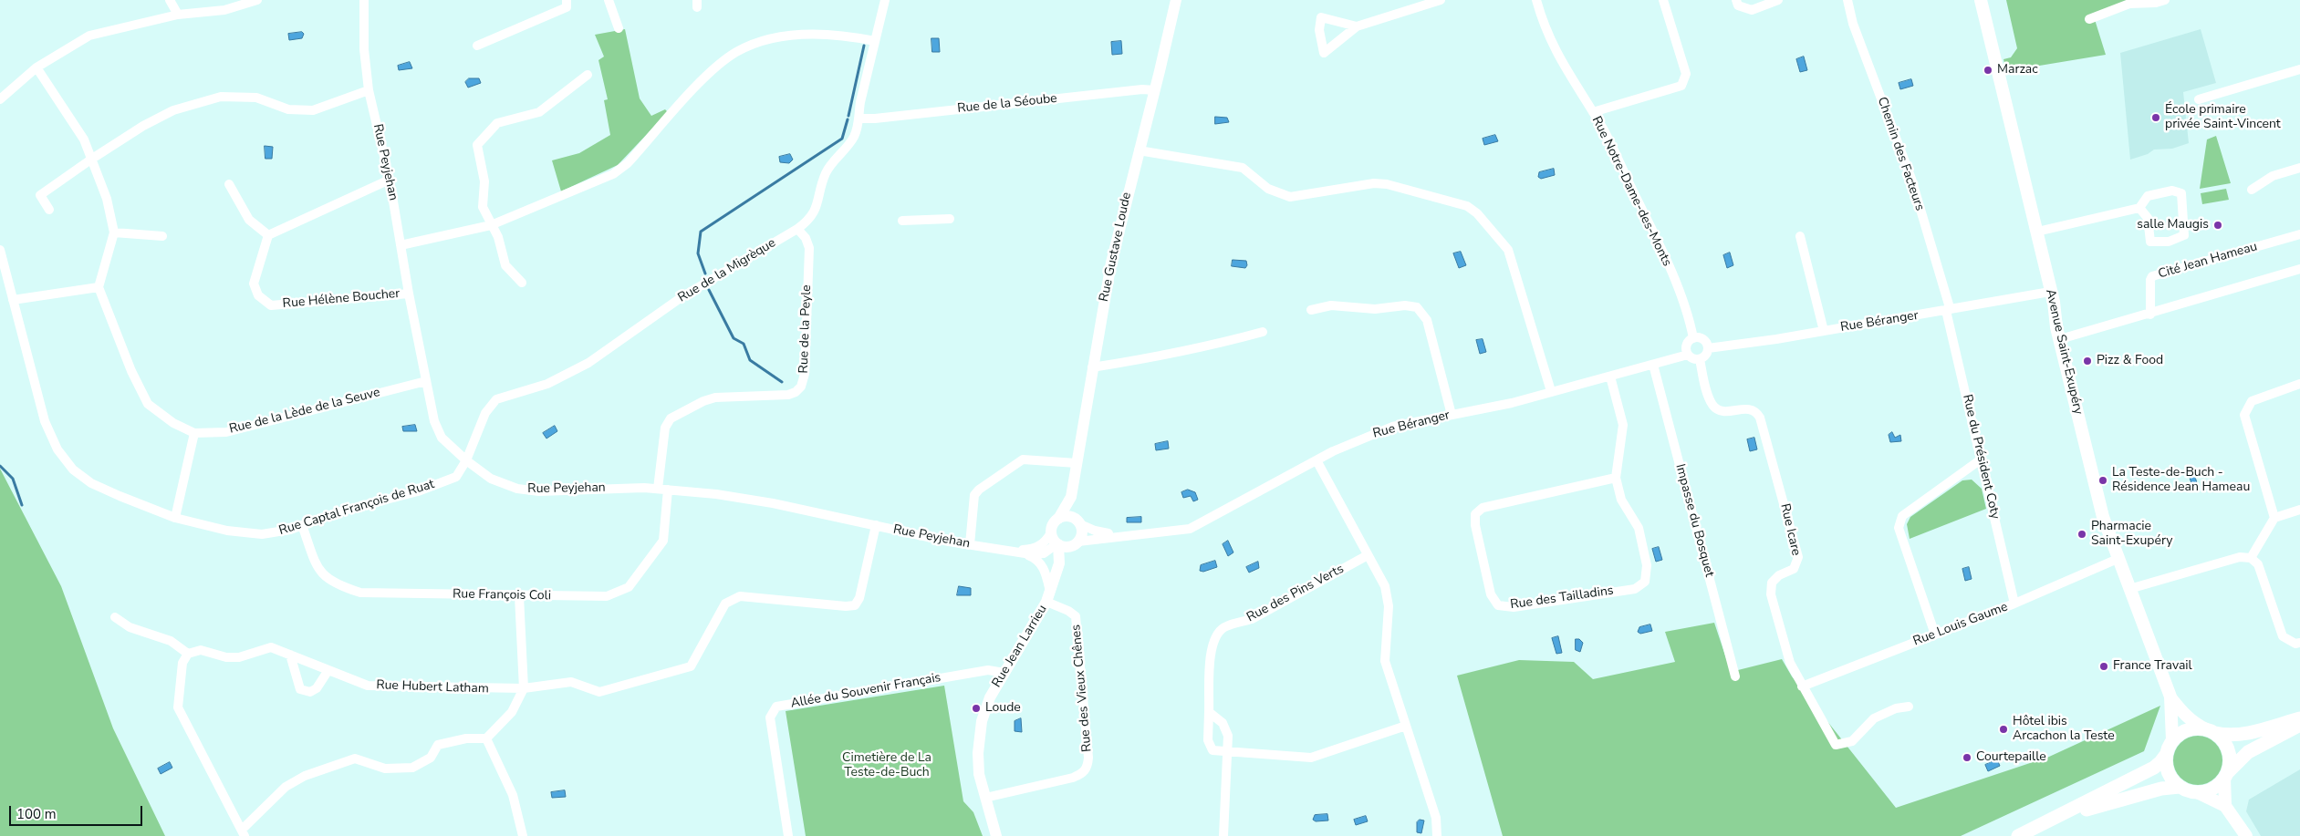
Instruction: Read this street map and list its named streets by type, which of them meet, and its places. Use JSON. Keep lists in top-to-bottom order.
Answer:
{
  "streets": {
    "main road": ["Avenue Saint-Exupéry"],
    "street": [
      "Rue de la Séoube",
      "Chemin des Facteurs",
      "Rue Peyjehan",
      "Rue Notre-Dame-des-Monts",
      "Rue Gustave Loude",
      "Cité Jean Hameau",
      "Rue de la Migrèque",
      "Rue Hélène Boucher",
      "Rue Béranger",
      "Rue de la Peyle",
      "Rue de la Lède de la Seuve",
      "Rue du Président Coty",
      "Rue Captal François de Ruat",
      "Impasse du Bosquet",
      "Rue Icare",
      "Rue des Pins Verts",
      "Rue François Coli",
      "Rue des Tailladins",
      "Rue Louis Gaume",
      "Rue Jean Larrieu",
      "Rue Hubert Latham",
      "Rue des Vieux Chênes",
      "Allée du Souvenir Français"
    ]
  },
  "crossings": [
    ["Rue de la Séoube", "Rue Gustave Loude"],
    ["Rue de la Séoube", "Rue de la Migrèque"],
    ["Chemin des Facteurs", "Rue Béranger"],
    ["Chemin des Facteurs", "Rue du Président Coty"],
    ["Rue Peyjehan", "Rue Gustave Loude"],
    ["Rue Peyjehan", "Rue de la Migrèque"],
    ["Rue Peyjehan", "Rue Hélène Boucher"],
    ["Rue Peyjehan", "Rue Béranger"],
    ["Rue Peyjehan", "Rue de la Peyle"],
    ["Rue Peyjehan", "Rue de la Lède de la Seuve"],
    ["Rue Peyjehan", "Rue Captal François de Ruat"],
    ["Rue Peyjehan", "Rue François Coli"],
    ["Rue Peyjehan", "Rue Jean Larrieu"],
    ["Rue Peyjehan", "Rue Hubert Latham"],
    ["Rue Peyjehan", "Rue des Vieux Chênes"],
    ["Rue Notre-Dame-des-Monts", "Rue Béranger"],
    ["Rue Notre-Dame-des-Monts", "Rue Icare"],
    ["Rue Gustave Loude", "Rue Béranger"],
    ["Rue Gustave Loude", "Rue Jean Larrieu"],
    ["Rue de la Migrèque", "Rue de la Peyle"],
    ["Rue de la Migrèque", "Rue Captal François de Ruat"],
    ["Rue Béranger", "Avenue Saint-Exupéry"],
    ["Rue Béranger", "Rue du Président Coty"],
    ["Rue Béranger", "Impasse du Bosquet"],
    ["Rue Béranger", "Rue Icare"],
    ["Rue Béranger", "Rue des Tailladins"],
    ["Rue Béranger", "Rue Jean Larrieu"],
    ["Avenue Saint-Exupéry", "Rue Louis Gaume"],
    ["Rue du Président Coty", "Rue Louis Gaume"],
    ["Rue Captal François de Ruat", "Rue François Coli"],
    ["Rue Icare", "Rue Louis Gaume"],
    ["Rue Jean Larrieu", "Rue des Vieux Chênes"],
    ["Rue Jean Larrieu", "Allée du Souvenir Français"]
  ],
  "parks": ["Cimetière de La Teste-de-Buch"],
  "places": [
    "Marzac",
    "École primaire privée Saint-Vincent",
    "salle Maugis",
    "Pizz & Food",
    "La Teste-de-Buch - Résidence Jean Hameau",
    "Pharmacie Saint-Exupéry",
    "France Travail",
    "Loude",
    "Hôtel ibis Arcachon la Teste",
    "Courtepaille"
  ],
  "scale_bar": "100 m"
}
